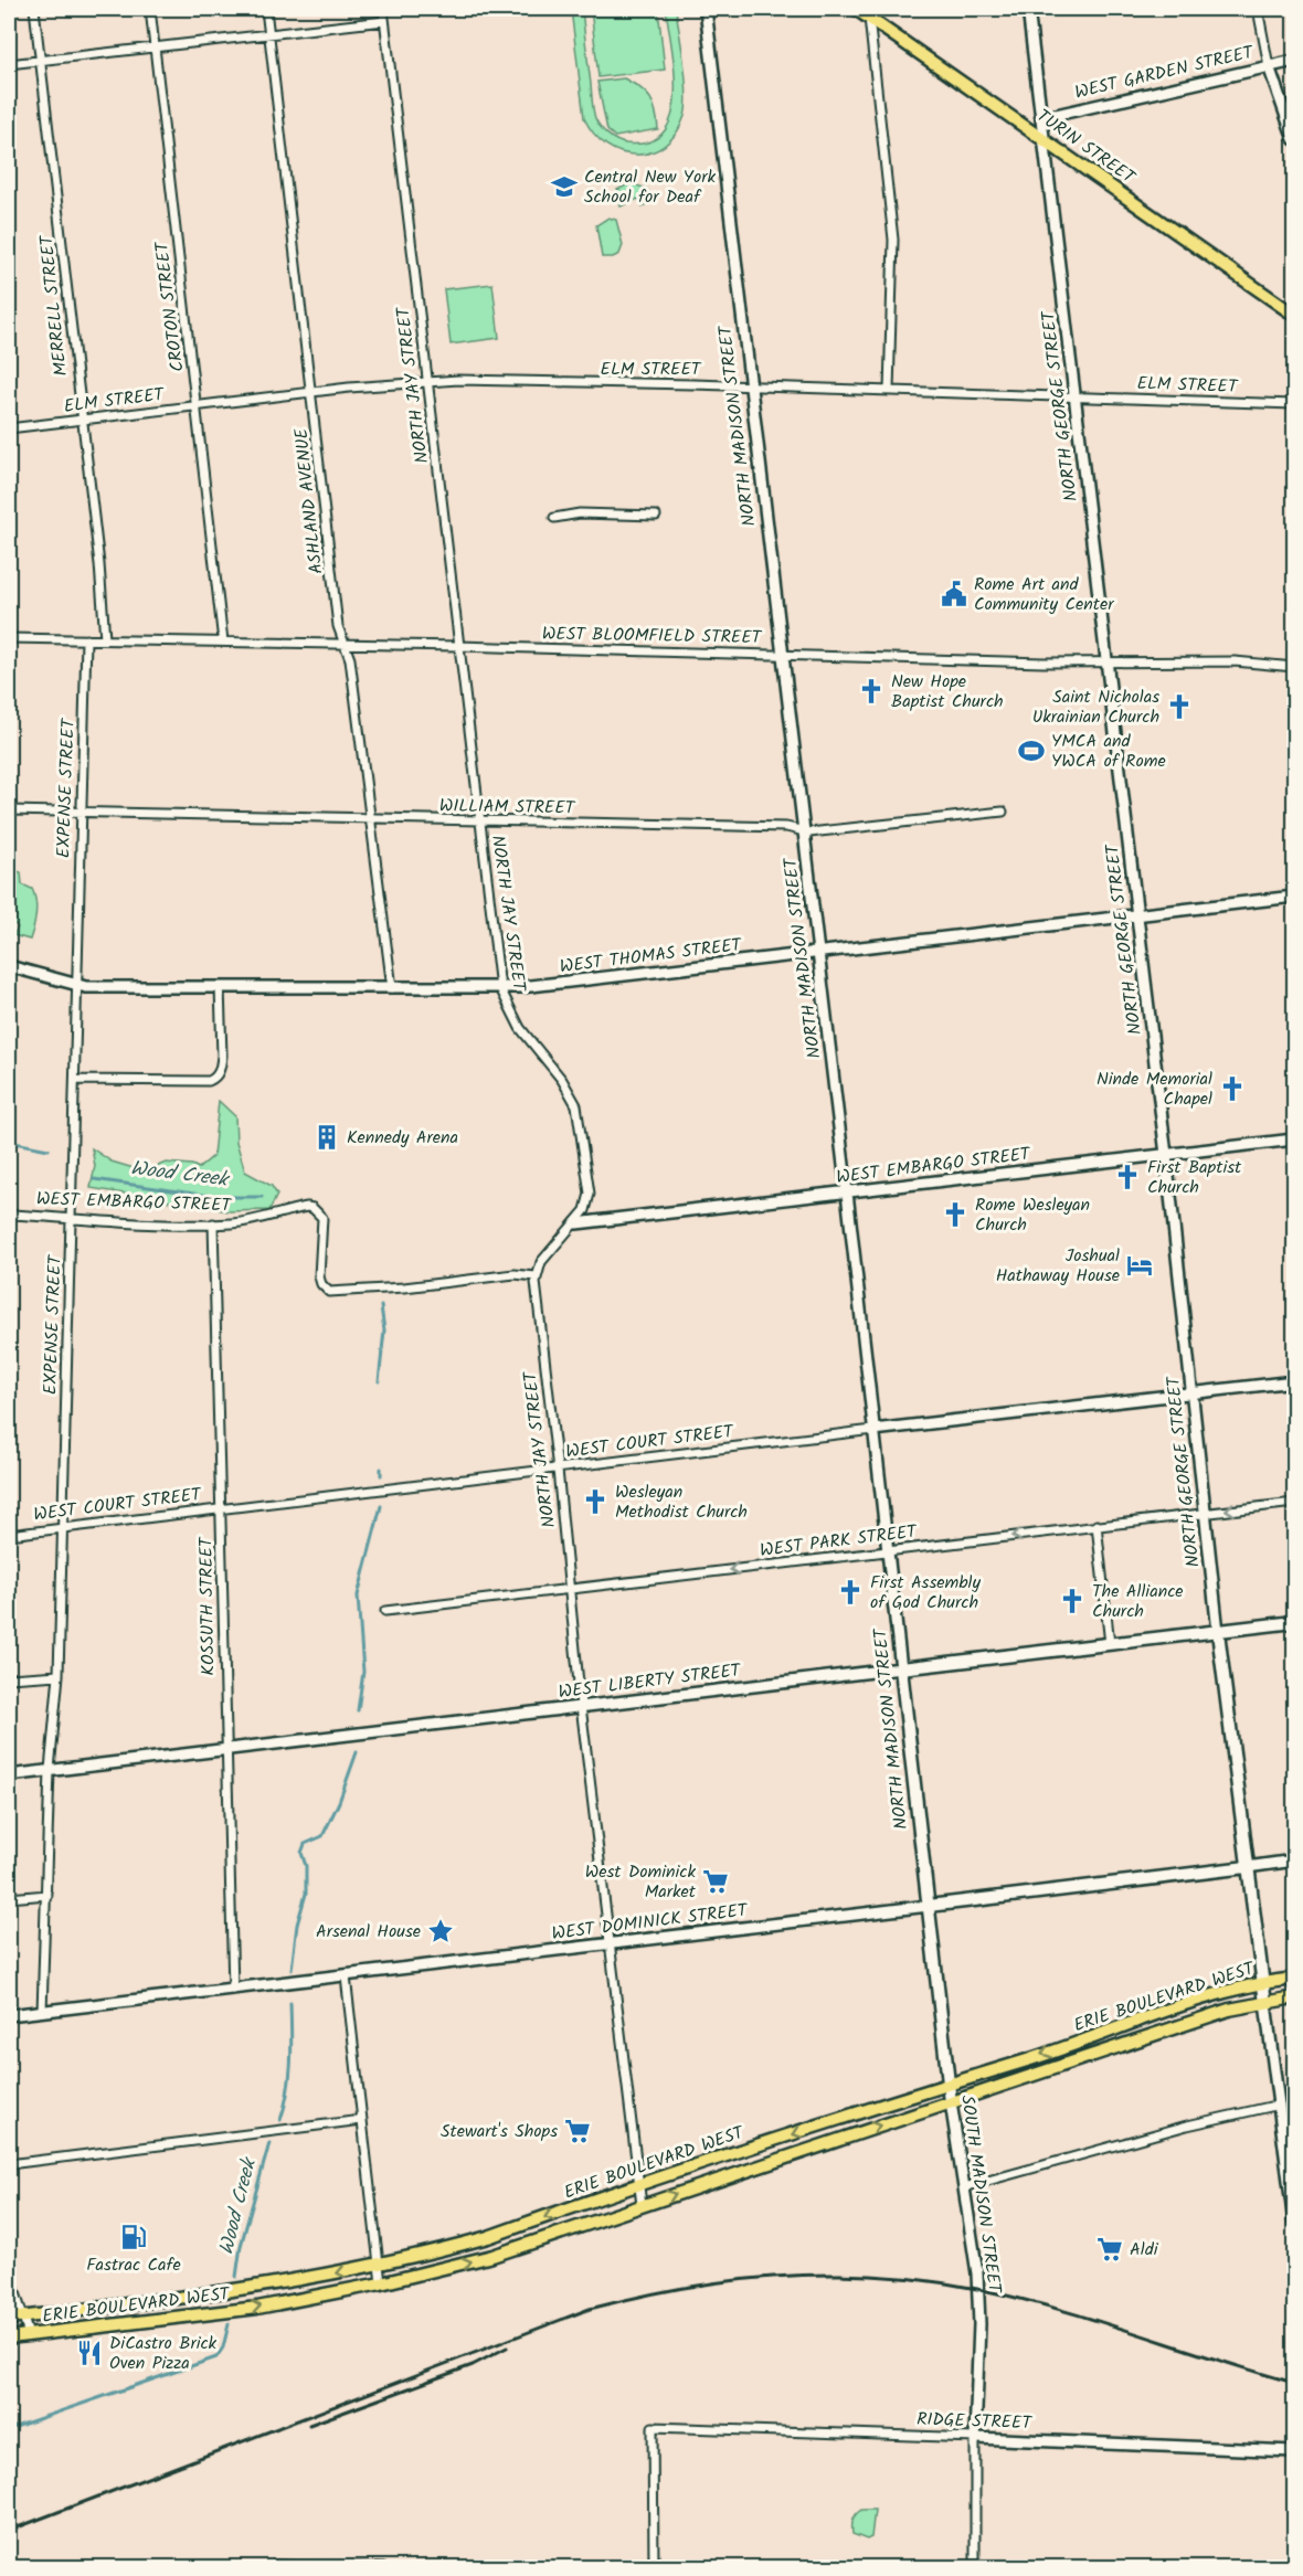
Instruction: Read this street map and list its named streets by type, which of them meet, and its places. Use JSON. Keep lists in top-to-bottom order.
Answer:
{
  "streets": {
    "main road": [
      "TURIN STREET",
      "NORTH GEORGE STREET",
      "NORTH MADISON STREET",
      "WEST LIBERTY STREET",
      "WEST DOMINICK STREET",
      "ERIE BOULEVARD WEST",
      "SOUTH MADISON STREET"
    ],
    "street": [
      "WEST GARDEN STREET",
      "MERRELL STREET",
      "CROTON STREET",
      "ELM STREET",
      "NORTH JAY STREET",
      "ASHLAND AVENUE",
      "WEST BLOOMFIELD STREET",
      "EXPENSE STREET",
      "WILLIAM STREET",
      "WEST THOMAS STREET",
      "WEST EMBARGO STREET",
      "WEST COURT STREET",
      "WEST PARK STREET",
      "KOSSUTH STREET",
      "RIDGE STREET"
    ]
  },
  "crossings": [
    ["WEST GARDEN STREET", "NORTH GEORGE STREET"],
    ["TURIN STREET", "NORTH GEORGE STREET"],
    ["MERRELL STREET", "ELM STREET"],
    ["MERRELL STREET", "WEST BLOOMFIELD STREET"],
    ["CROTON STREET", "ELM STREET"],
    ["CROTON STREET", "WEST BLOOMFIELD STREET"],
    ["ELM STREET", "NORTH JAY STREET"],
    ["ELM STREET", "NORTH GEORGE STREET"],
    ["ELM STREET", "NORTH MADISON STREET"],
    ["ELM STREET", "ASHLAND AVENUE"],
    ["NORTH JAY STREET", "WEST BLOOMFIELD STREET"],
    ["NORTH JAY STREET", "WILLIAM STREET"],
    ["NORTH JAY STREET", "WEST THOMAS STREET"],
    ["NORTH JAY STREET", "WEST EMBARGO STREET"],
    ["NORTH JAY STREET", "WEST COURT STREET"],
    ["NORTH JAY STREET", "WEST PARK STREET"],
    ["NORTH JAY STREET", "WEST LIBERTY STREET"],
    ["NORTH JAY STREET", "WEST DOMINICK STREET"],
    ["NORTH JAY STREET", "ERIE BOULEVARD WEST"],
    ["NORTH GEORGE STREET", "WEST BLOOMFIELD STREET"],
    ["NORTH GEORGE STREET", "WEST THOMAS STREET"],
    ["NORTH GEORGE STREET", "WEST EMBARGO STREET"],
    ["NORTH GEORGE STREET", "WEST COURT STREET"],
    ["NORTH GEORGE STREET", "WEST PARK STREET"],
    ["NORTH GEORGE STREET", "WEST LIBERTY STREET"],
    ["NORTH GEORGE STREET", "WEST DOMINICK STREET"],
    ["NORTH GEORGE STREET", "ERIE BOULEVARD WEST"],
    ["NORTH MADISON STREET", "WEST BLOOMFIELD STREET"],
    ["NORTH MADISON STREET", "WILLIAM STREET"],
    ["NORTH MADISON STREET", "WEST THOMAS STREET"],
    ["NORTH MADISON STREET", "WEST EMBARGO STREET"],
    ["NORTH MADISON STREET", "WEST COURT STREET"],
    ["NORTH MADISON STREET", "WEST PARK STREET"],
    ["NORTH MADISON STREET", "WEST LIBERTY STREET"],
    ["NORTH MADISON STREET", "WEST DOMINICK STREET"],
    ["NORTH MADISON STREET", "SOUTH MADISON STREET"],
    ["ASHLAND AVENUE", "WEST BLOOMFIELD STREET"],
    ["ASHLAND AVENUE", "WILLIAM STREET"],
    ["ASHLAND AVENUE", "WEST THOMAS STREET"],
    ["WEST BLOOMFIELD STREET", "EXPENSE STREET"],
    ["EXPENSE STREET", "WILLIAM STREET"],
    ["EXPENSE STREET", "WEST THOMAS STREET"],
    ["EXPENSE STREET", "WEST EMBARGO STREET"],
    ["EXPENSE STREET", "WEST COURT STREET"],
    ["EXPENSE STREET", "WEST LIBERTY STREET"],
    ["EXPENSE STREET", "WEST DOMINICK STREET"],
    ["WEST EMBARGO STREET", "KOSSUTH STREET"],
    ["WEST COURT STREET", "KOSSUTH STREET"],
    ["KOSSUTH STREET", "WEST LIBERTY STREET"],
    ["KOSSUTH STREET", "WEST DOMINICK STREET"],
    ["WEST DOMINICK STREET", "SOUTH MADISON STREET"],
    ["ERIE BOULEVARD WEST", "SOUTH MADISON STREET"],
    ["SOUTH MADISON STREET", "RIDGE STREET"]
  ],
  "one_way": ["WEST PARK STREET"],
  "water": ["Wood Creek"],
  "places": {
    "school or university": ["Central New York School for Deaf"],
    "public building": ["Rome Art and Community Center"],
    "church": [
      "New Hope Baptist Church",
      "Saint Nicholas Ukrainian Church",
      "Ninde Memorial Chapel",
      "First Baptist Church",
      "Rome Wesleyan Church",
      "Wesleyan Methodist Church",
      "First Assembly of God Church",
      "The Alliance Church"
    ],
    "sports": ["YMCA and YWCA of Rome"],
    "building": ["Kennedy Arena"],
    "hotel": ["Joshual Hathaway House"],
    "supermarket": ["West Dominick Market", "Stewart's Shops", "Aldi"],
    "place": ["Arsenal House"],
    "fuel station": ["Fastrac Cafe"],
    "restaurant": ["DiCastro Brick Oven Pizza"]
  }
}
